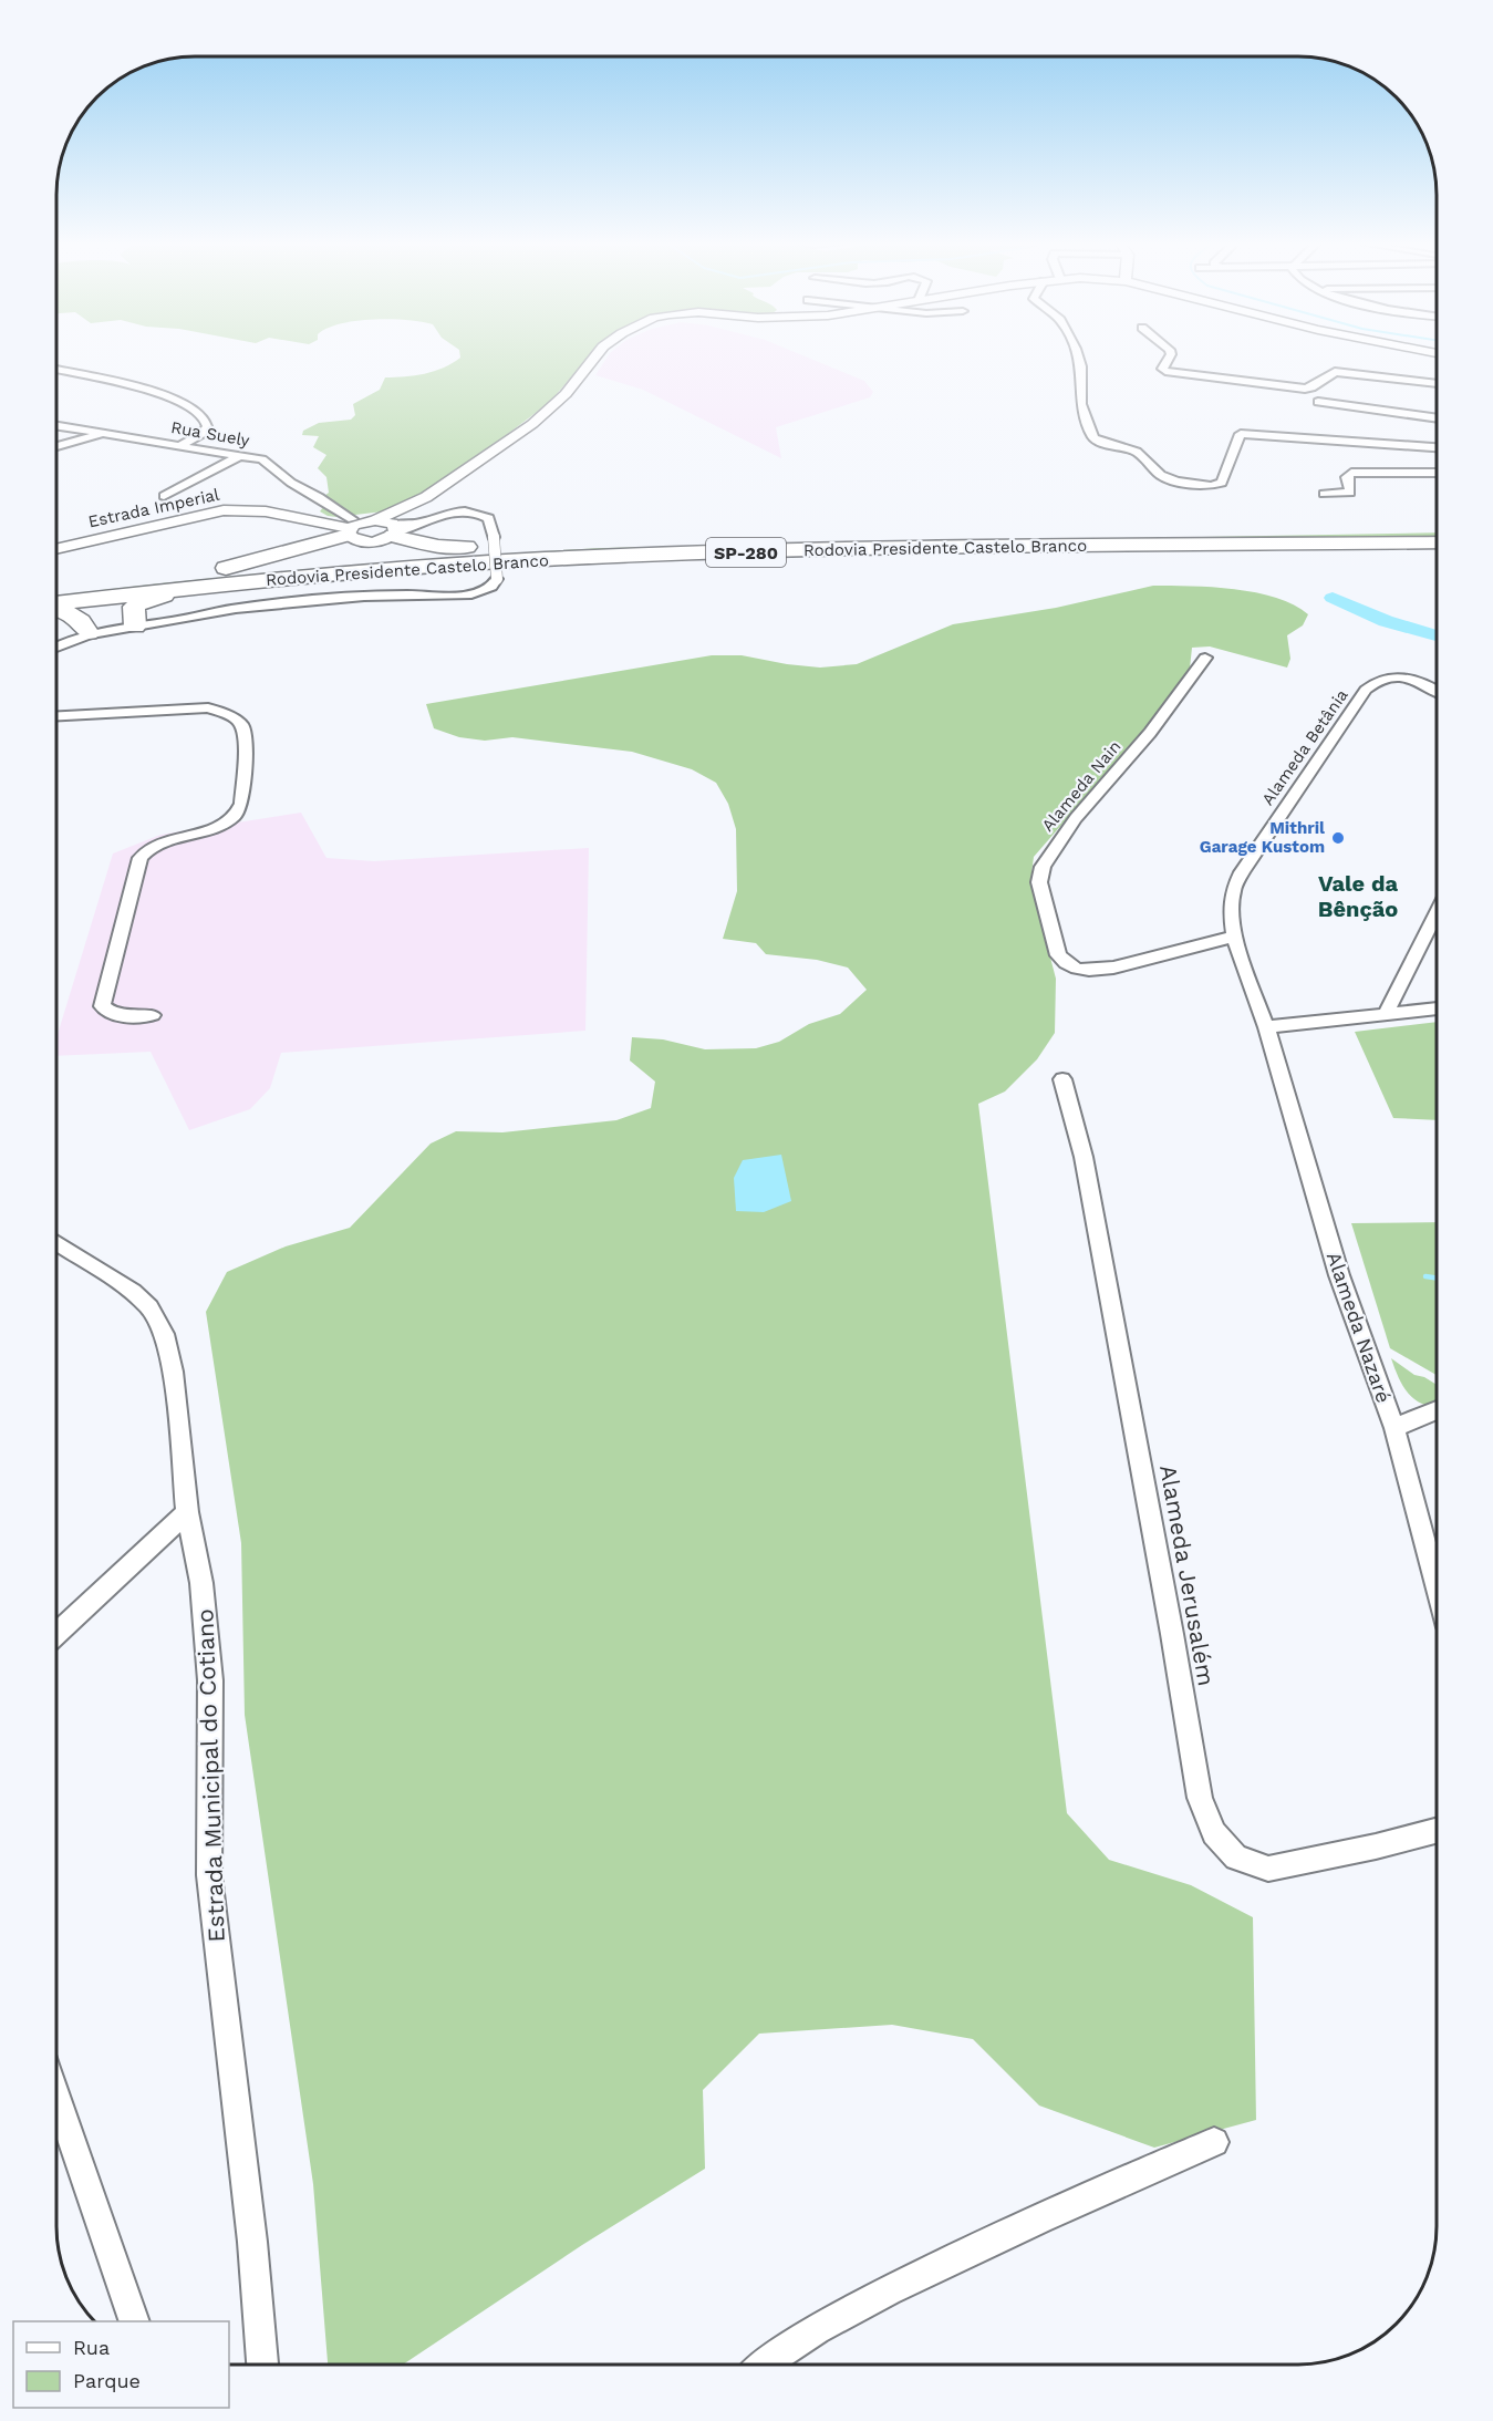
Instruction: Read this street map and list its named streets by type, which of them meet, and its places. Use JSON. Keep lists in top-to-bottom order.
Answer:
{
  "streets": {
    "highway": ["Rodovia Presidente Castelo Branco", "SP-280"],
    "street": [
      "Rua Suely",
      "Estrada Imperial",
      "Alameda Betânia",
      "Alameda Nain",
      "Alameda Nazaré",
      "Alameda Jerusalém",
      "Estrada Municipal do Cotiano"
    ]
  },
  "crossings": [
    ["Rua Suely", "Estrada Imperial"],
    ["Alameda Betânia", "Alameda Nain"],
    ["Alameda Betânia", "Alameda Nazaré"]
  ],
  "districts": ["Vale da Bênção"],
  "places": ["Mithril Garage Kustom"],
  "legend": ["Rua", "Parque"]
}
